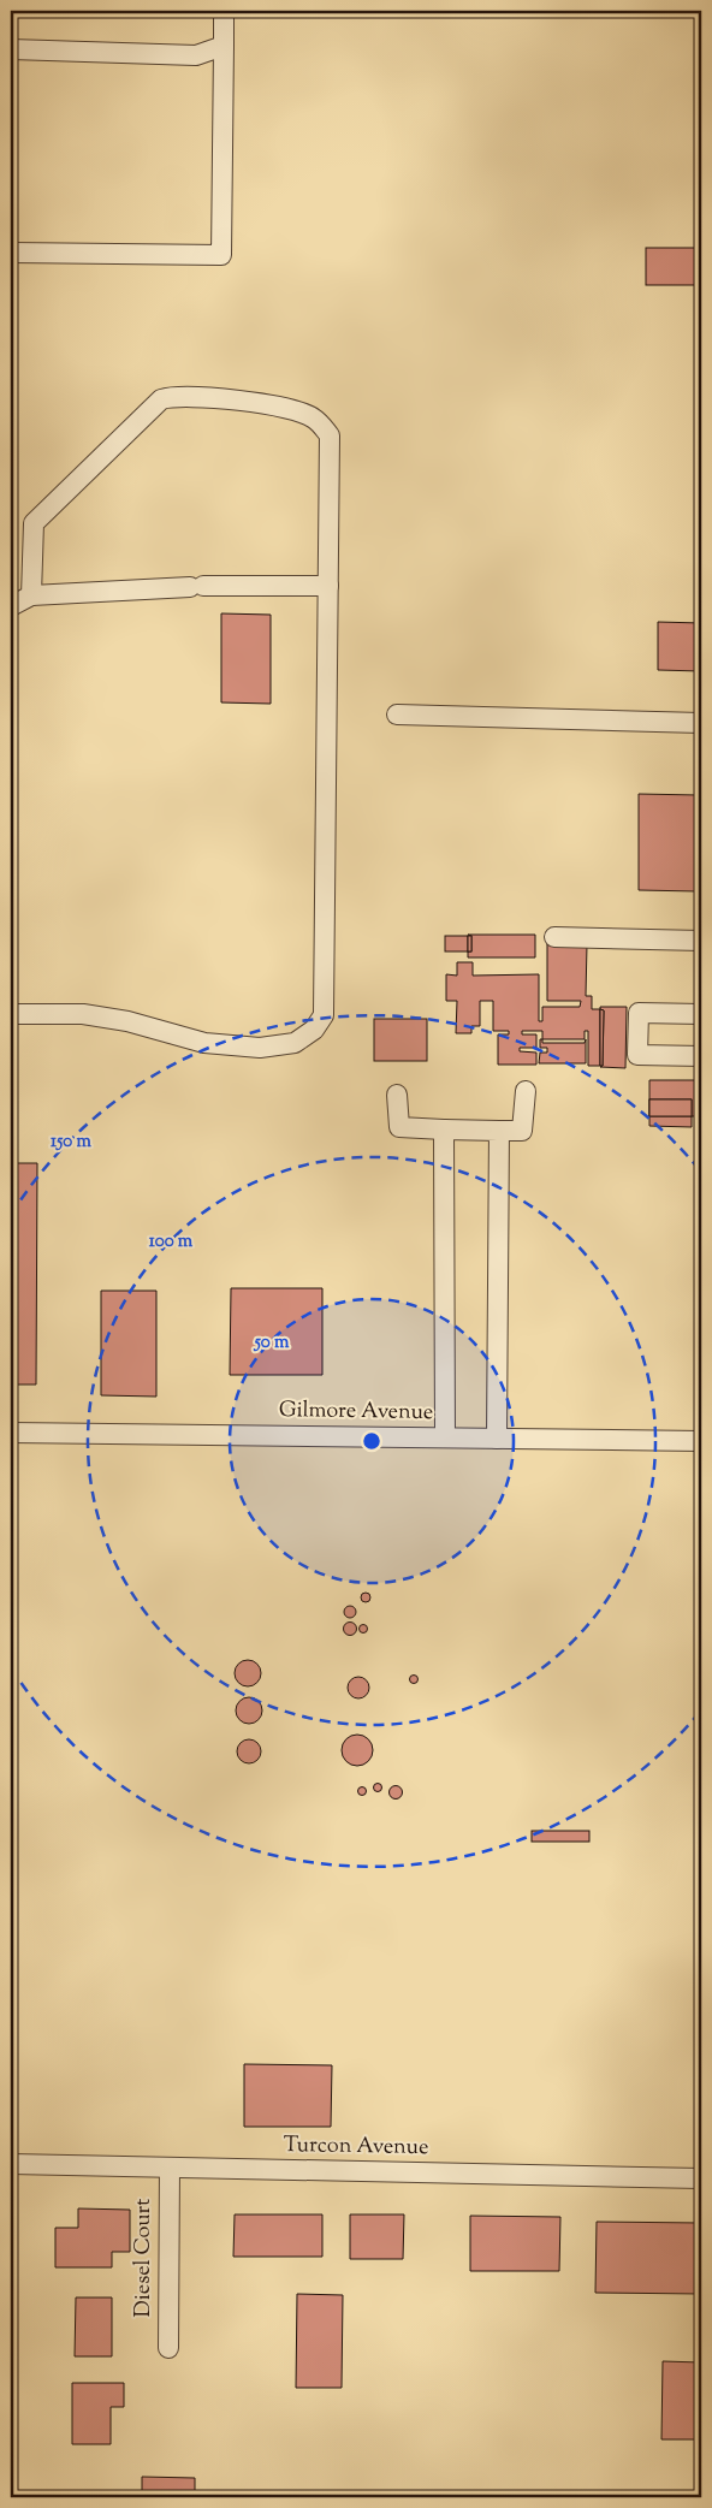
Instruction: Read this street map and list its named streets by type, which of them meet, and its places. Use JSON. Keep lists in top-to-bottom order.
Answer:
{
  "streets": {
    "street": ["Gilmore Avenue", "Turcon Avenue", "Diesel Court"]
  },
  "crossings": [
    ["Turcon Avenue", "Diesel Court"]
  ],
  "rings": ["150 m", "100 m", "50 m"]
}
